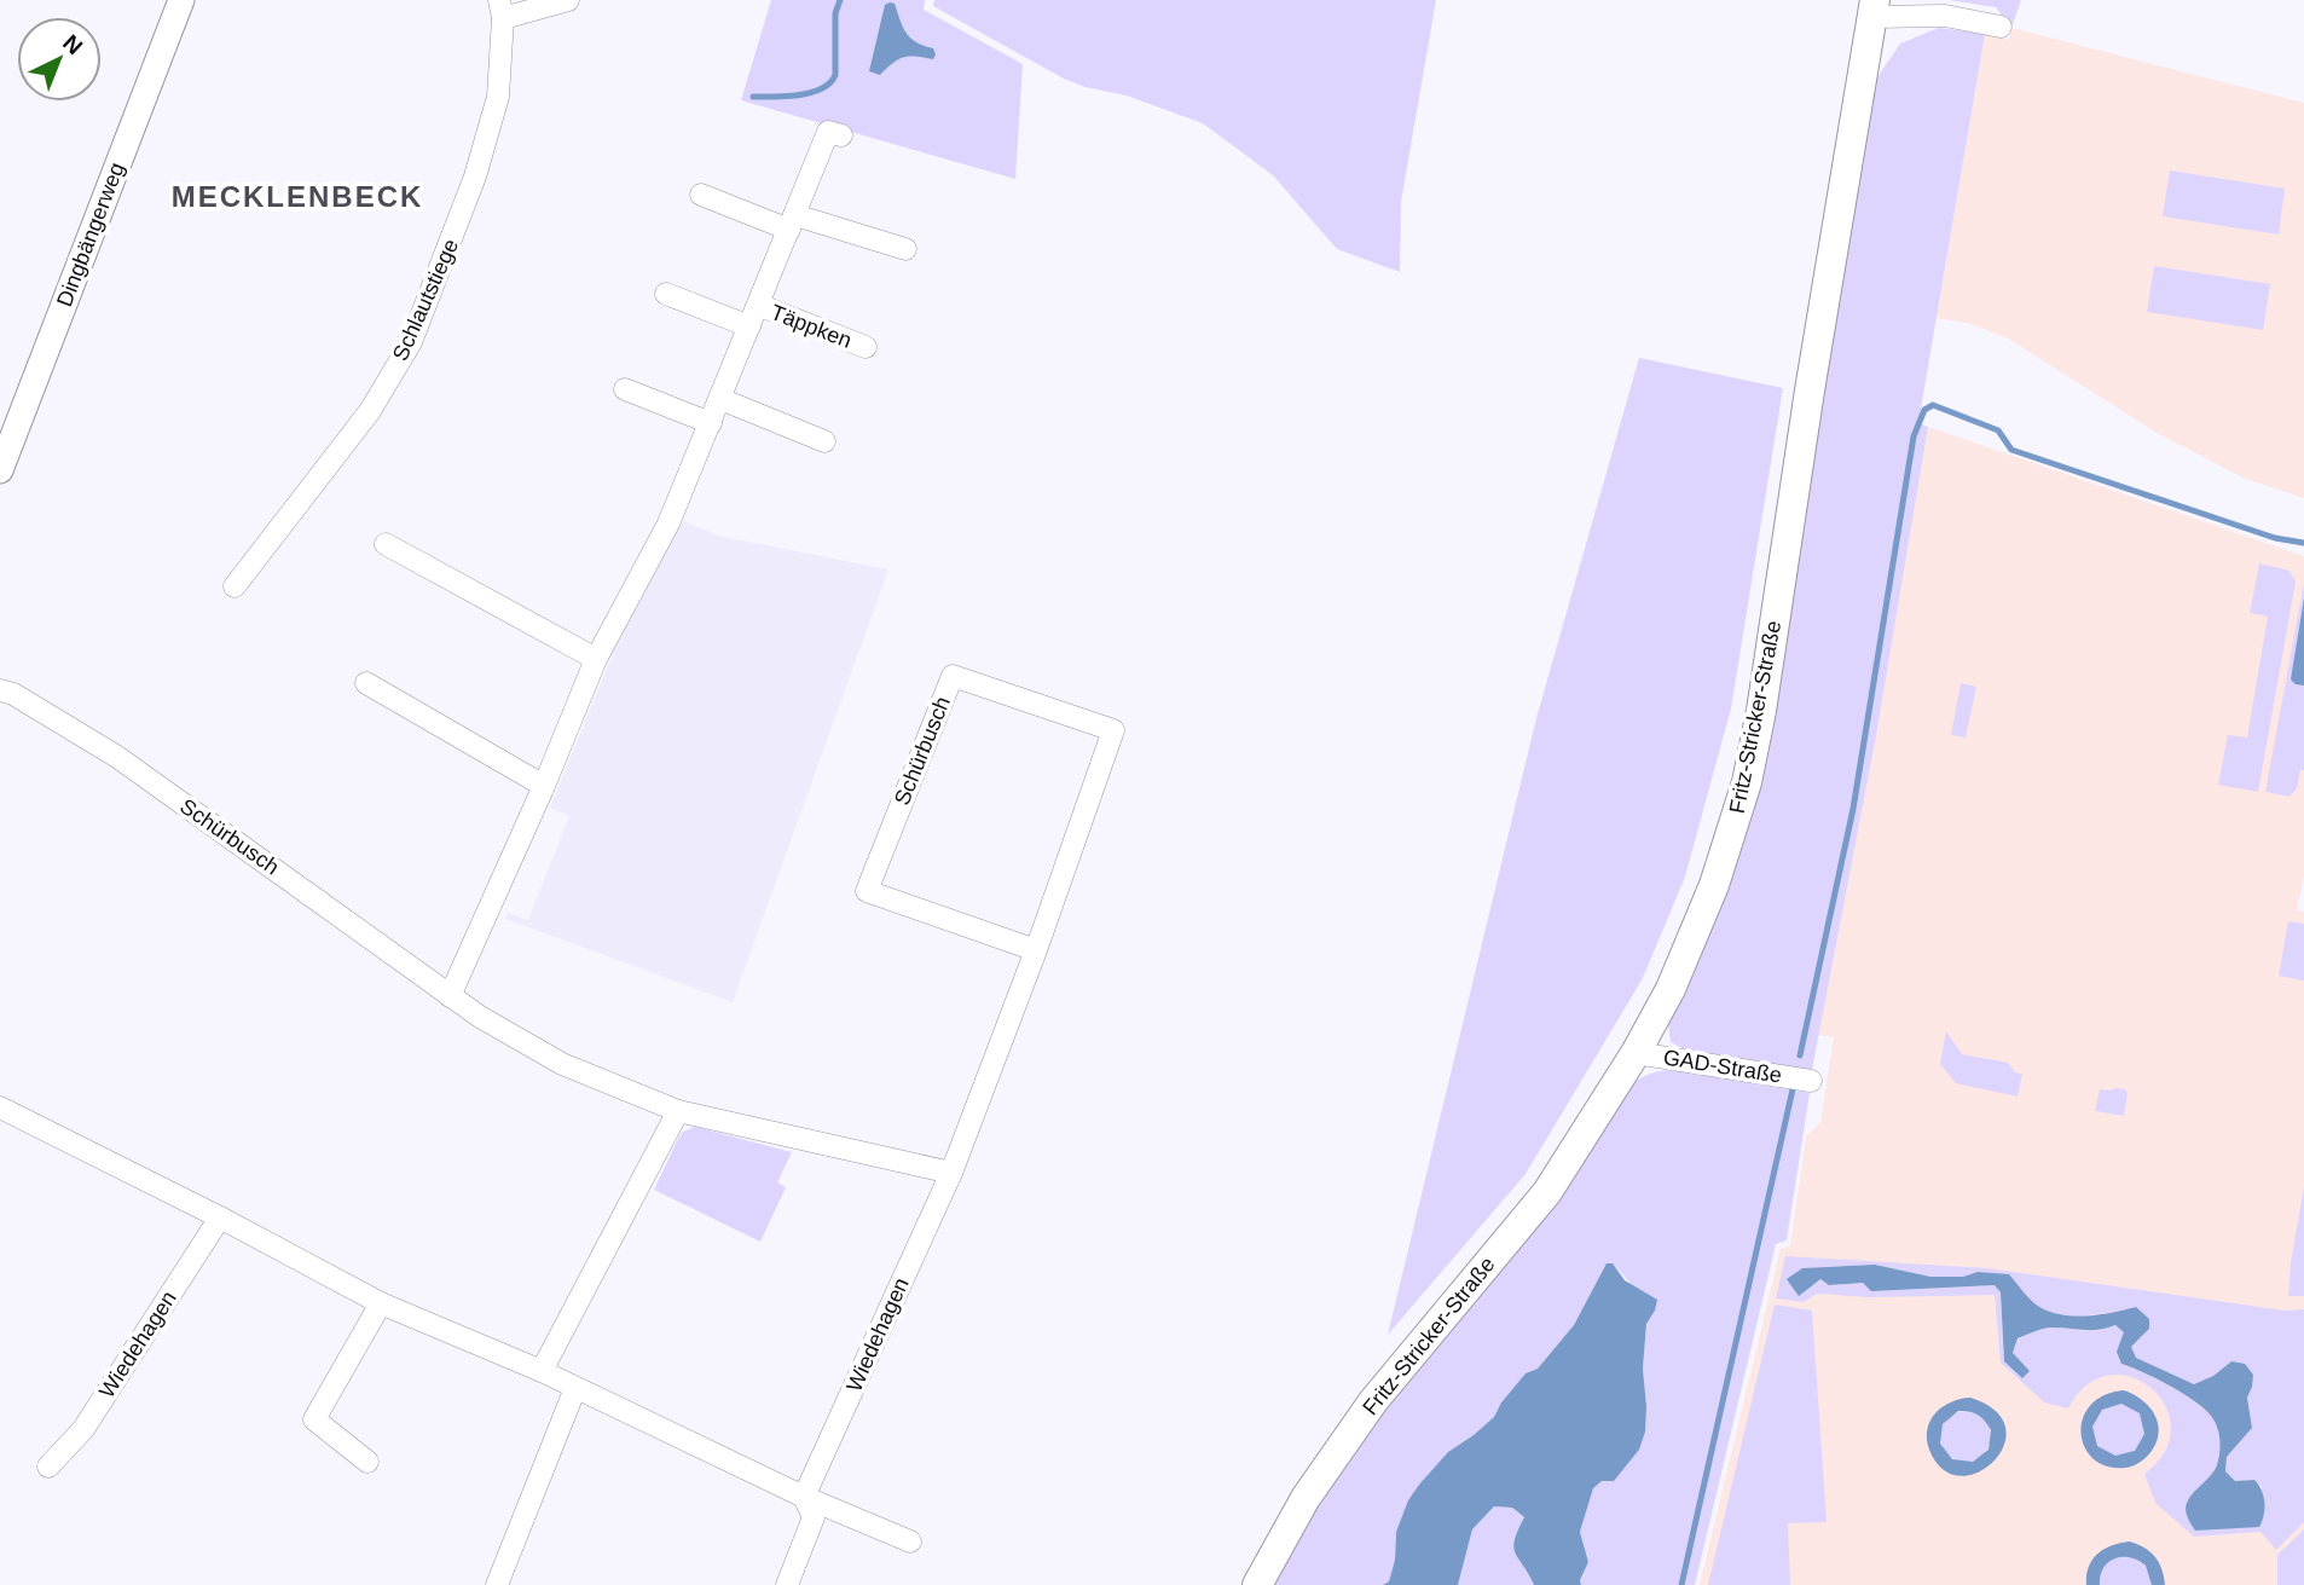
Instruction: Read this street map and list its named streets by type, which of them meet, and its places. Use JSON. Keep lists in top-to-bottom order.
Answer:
{
  "streets": {
    "main road": ["Fritz-Stricker-Straße"],
    "street": [
      "Dingbängerweg",
      "Schlautstiege",
      "Täppken",
      "Schürbusch",
      "GAD-Straße",
      "Wiedehagen"
    ]
  },
  "crossings": [
    ["Fritz-Stricker-Straße", "GAD-Straße"],
    ["Schürbusch", "Wiedehagen"]
  ],
  "districts": ["MECKLENBECK"],
  "north": "top right"
}
